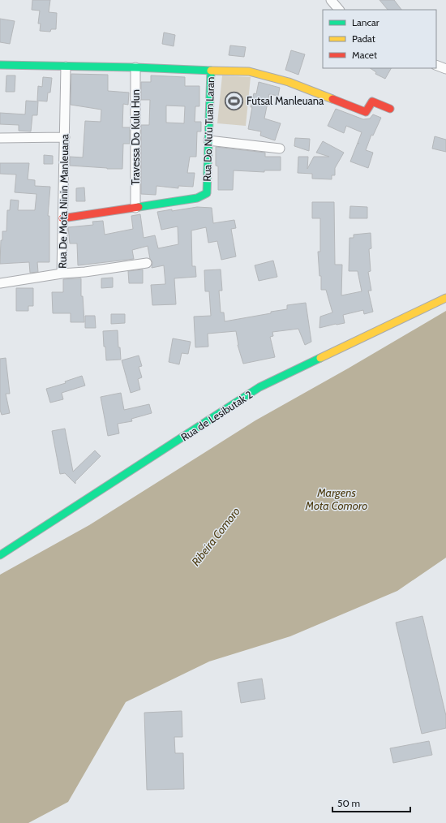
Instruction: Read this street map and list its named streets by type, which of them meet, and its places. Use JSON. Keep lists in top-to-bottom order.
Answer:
{
  "streets": {
    "street": [
      "Rua Do Nu’u Tuan Laran",
      "Travessa Do Kulu Hun",
      "Rua De Mota Ninin Manleuana",
      "Rua de Lesibutak 2"
    ]
  },
  "crossings": [
    ["Rua Do Nu’u Tuan Laran", "Travessa Do Kulu Hun"],
    ["Rua Do Nu’u Tuan Laran", "Rua De Mota Ninin Manleuana"]
  ],
  "water": ["Margens Mota Comoro", "Ribeira Comoro"],
  "places": {
    "sports": ["Futsal Manleuana"]
  },
  "legend": ["Lancar", "Padat", "Macet"],
  "scale_bar": "50 m"
}
